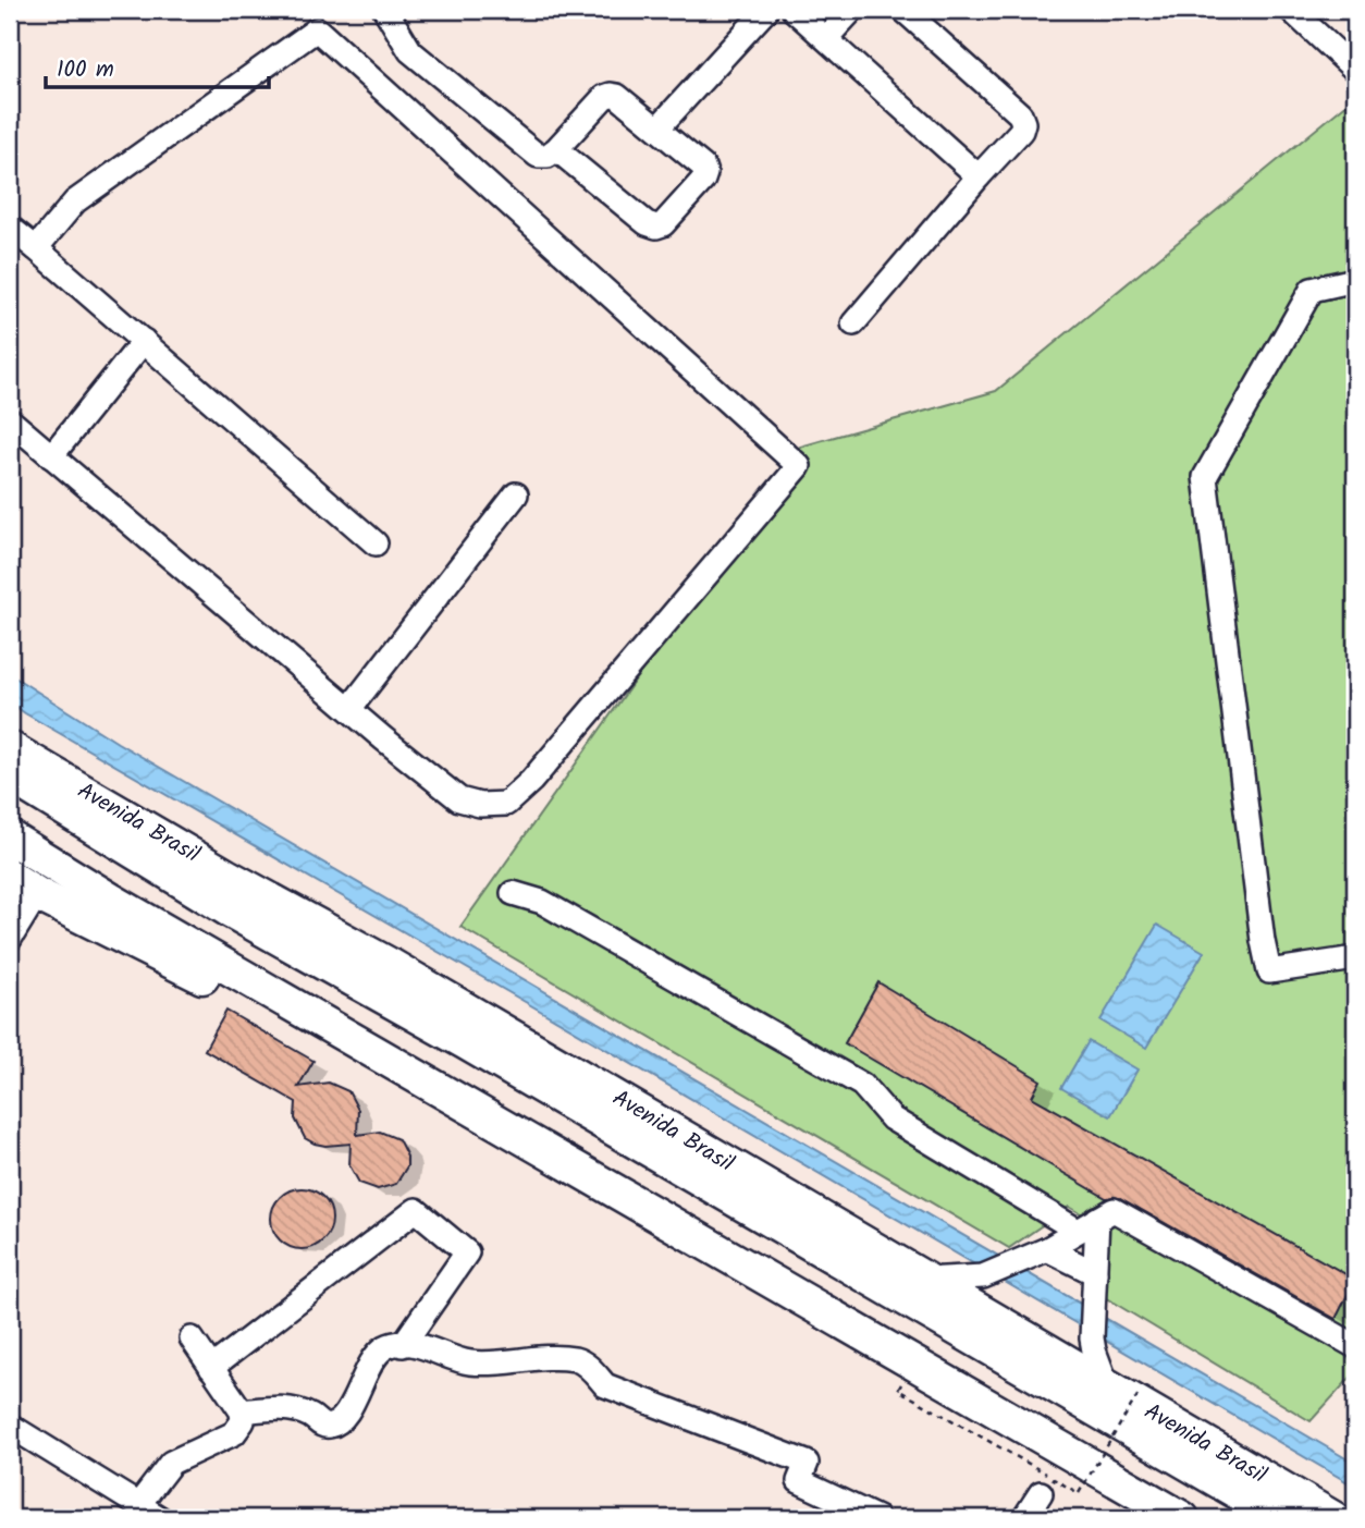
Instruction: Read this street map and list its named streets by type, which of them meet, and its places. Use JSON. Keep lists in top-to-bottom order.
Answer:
{
  "streets": {
    "highway": ["Avenida Brasil"]
  },
  "scale_bar": "100 m"
}
